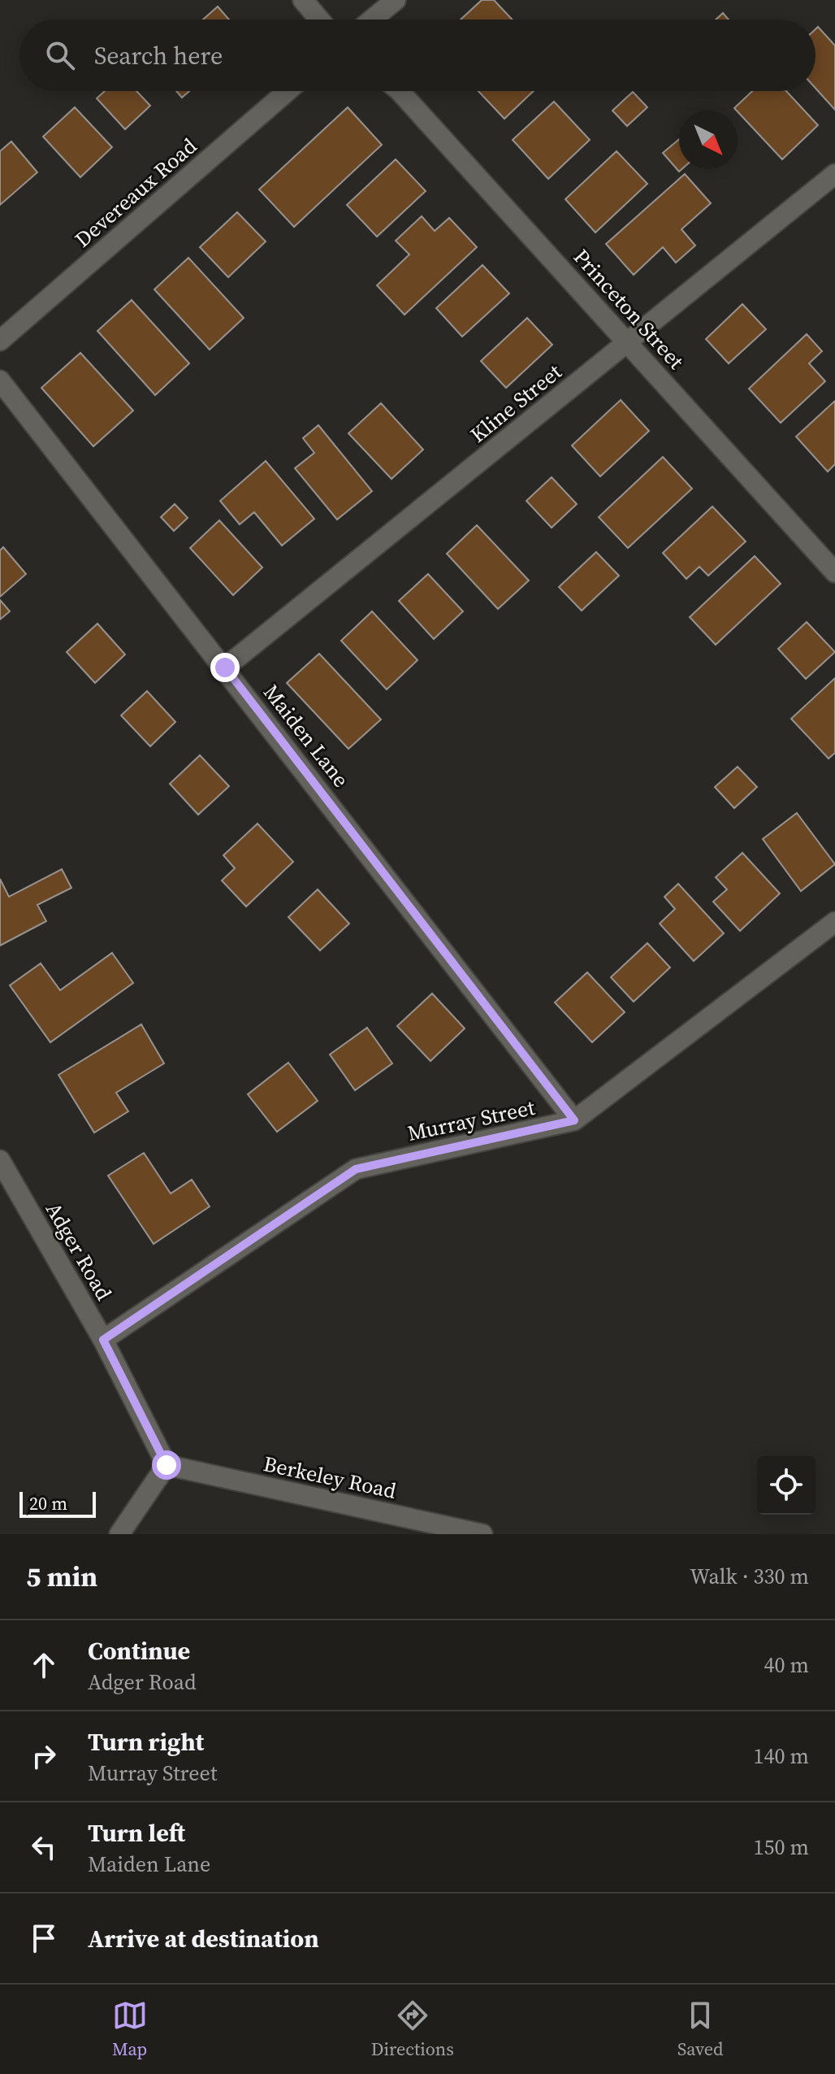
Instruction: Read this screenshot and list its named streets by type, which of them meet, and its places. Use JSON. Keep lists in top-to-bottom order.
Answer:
{
  "streets": {
    "street": [
      "Devereaux Road",
      "Princeton Street",
      "Kline Street",
      "Maiden Lane",
      "Murray Street",
      "Adger Road",
      "Berkeley Road"
    ]
  },
  "crossings": [
    ["Princeton Street", "Kline Street"],
    ["Kline Street", "Maiden Lane"],
    ["Maiden Lane", "Murray Street"],
    ["Murray Street", "Adger Road"],
    ["Adger Road", "Berkeley Road"]
  ],
  "scale_bar": "20 m",
  "north": "bottom right",
  "page": {
    "search": "Search here",
    "scale": "20 m",
    "heading": ["5 min", "Walk · 330 m"],
    "list": [
      ["Continue", "Adger Road", "40 m"],
      ["Turn right", "Murray Street", "140 m"],
      ["Turn left", "Maiden Lane", "150 m"],
      "Arrive at destination"
    ],
    "nav": ["Map", "Directions", "Saved"]
  }
}
